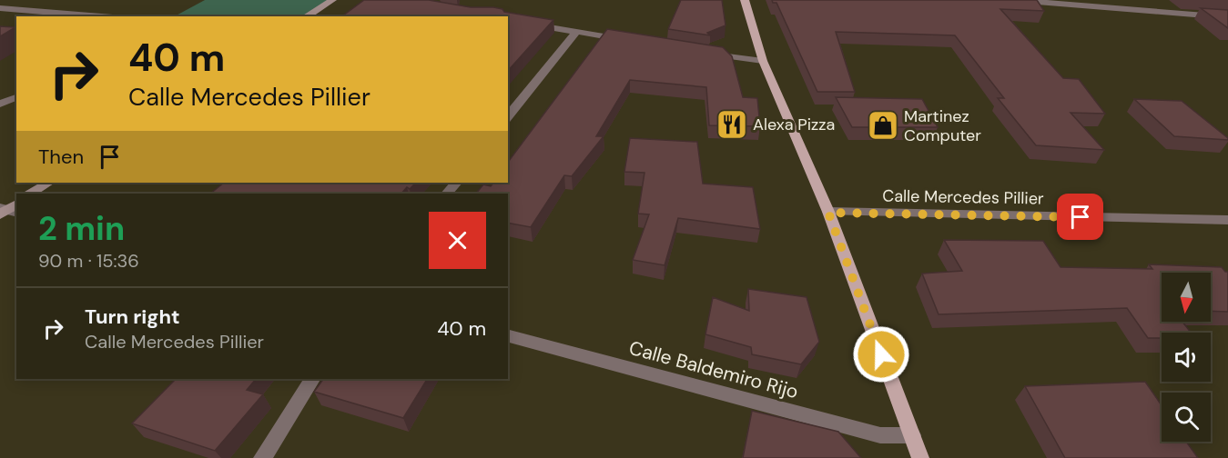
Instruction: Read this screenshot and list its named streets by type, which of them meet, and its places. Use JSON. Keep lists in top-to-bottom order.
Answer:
{
  "streets": {
    "street": ["Calle Mercedes Pillier", "Calle Baldemiro Rijo"]
  },
  "places": {
    "restaurant": ["Alexa Pizza"],
    "shop": ["Martinez Computer"]
  },
  "north": "bottom",
  "page": {
    "turn": ["40 m", "Calle Mercedes Pillier"],
    "then": "Then",
    "heading": ["2 min", "90 m · 15:36"],
    "list": [
      {
        "name": "Turn right",
        "note": "Calle Mercedes Pillier",
        "value": "40 m"
      }
    ]
  }
}
